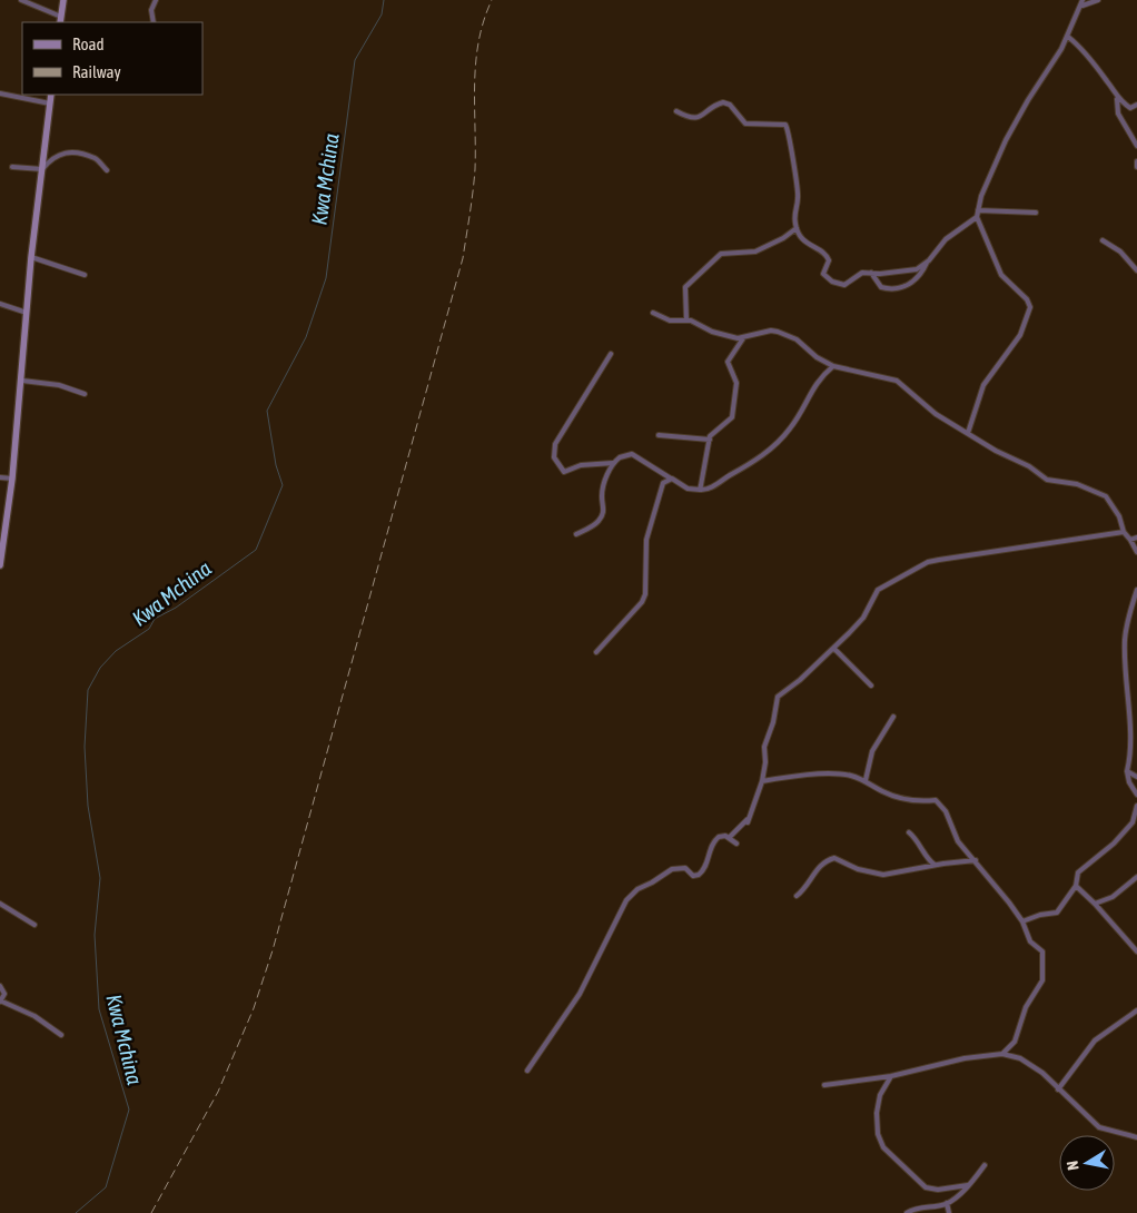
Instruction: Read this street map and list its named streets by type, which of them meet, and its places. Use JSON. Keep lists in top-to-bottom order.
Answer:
{
  "water": ["Kwa Mchina"],
  "legend": ["Road", "Railway"],
  "north": "left"
}
